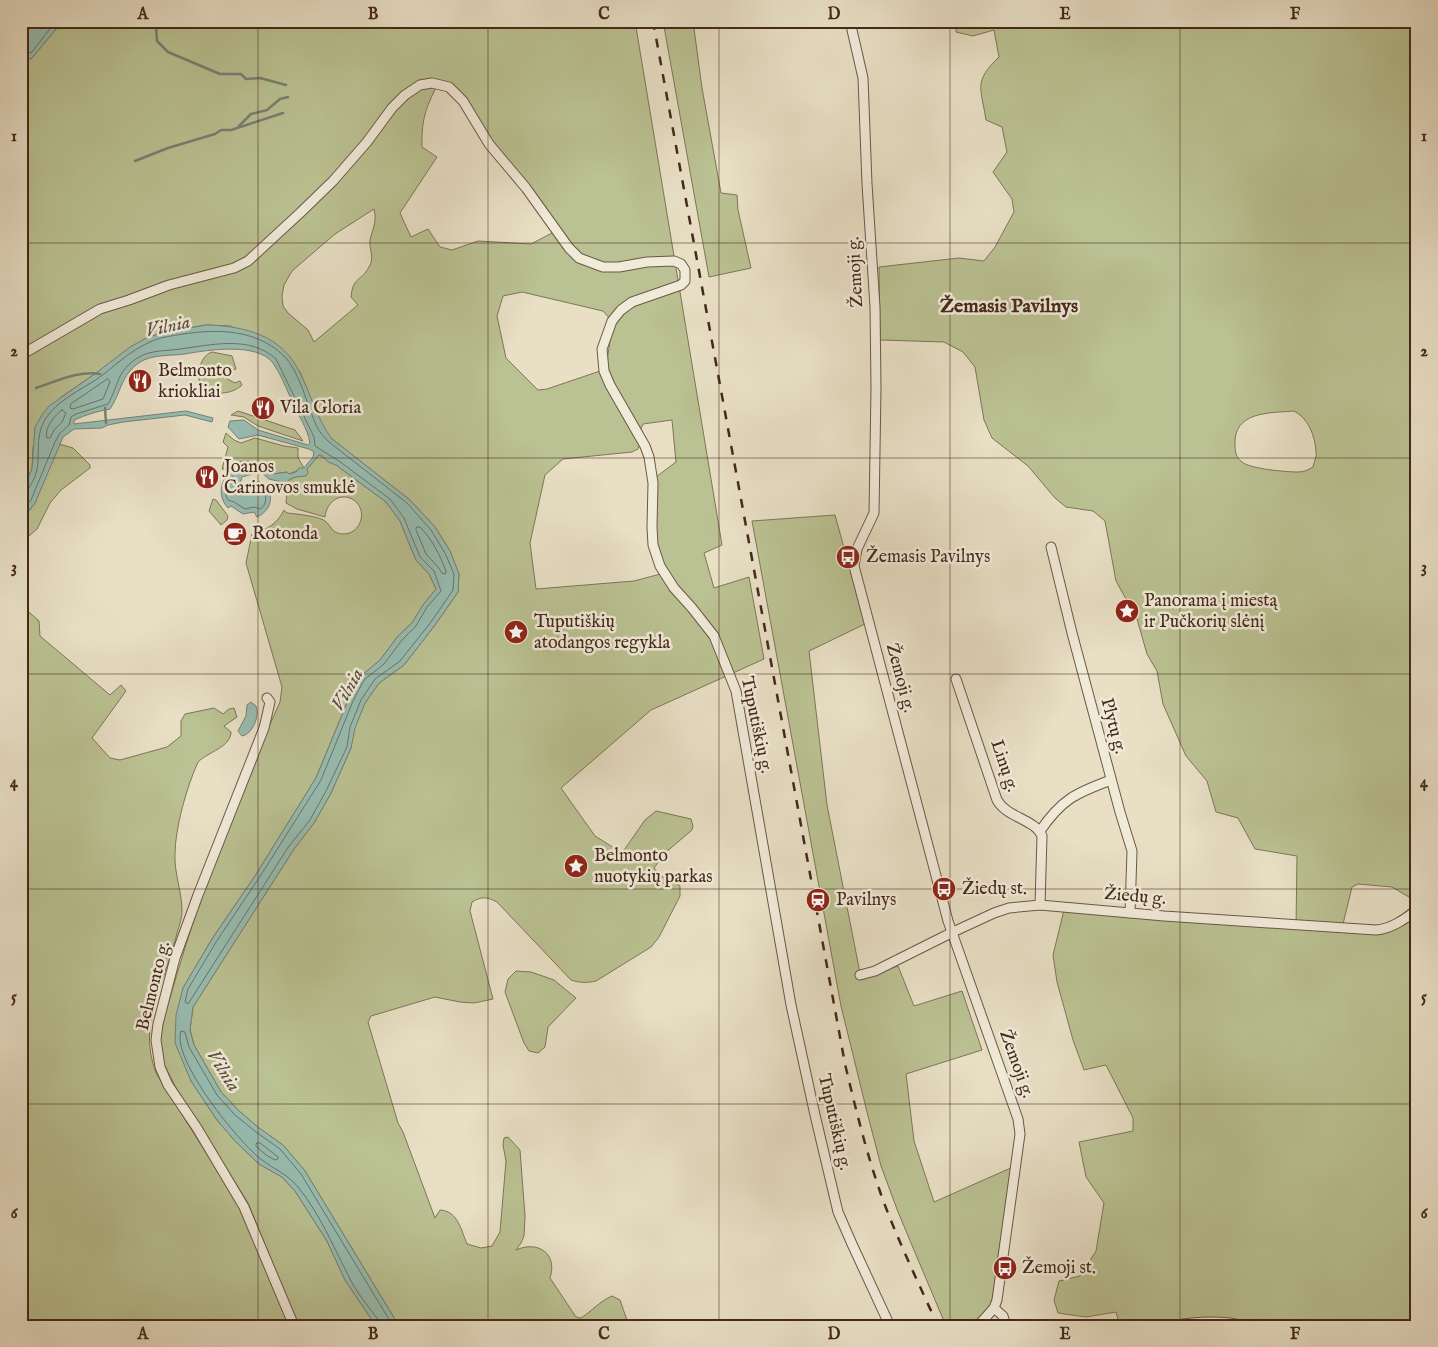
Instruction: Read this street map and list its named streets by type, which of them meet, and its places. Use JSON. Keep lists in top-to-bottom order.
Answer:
{
  "streets": {
    "street": [
      "Žemoji g.",
      "Tuputiškių g.",
      "Plytų g.",
      "Linų g.",
      "Žiedų g.",
      "Belmonto g."
    ]
  },
  "crossings": [
    ["Žemoji g.", "Žiedų g."],
    ["Plytų g.", "Žiedų g."]
  ],
  "districts": ["Žemasis Pavilnys"],
  "water": ["Vilnia"],
  "places": {
    "restaurant": ["Belmonto kriokliai", "Vila Gloria", "Joanos Carinovos smuklė"],
    "cafe": ["Rotonda"],
    "bus stop": ["Žemasis Pavilnys", "Žiedų st.", "Žemoji st."],
    "place": ["Panorama į miestą ir Pučkorių slėnį", "Tuputiškių atodangos regykla", "Belmonto nuotykių parkas"],
    "station": ["Pavilnys"]
  },
  "grid": {
    "columns": [
      "A",
      "B",
      "C",
      "D",
      "E",
      "F"
    ],
    "rows": [
      "1",
      "2",
      "3",
      "4",
      "5",
      "6"
    ]
  }
}
